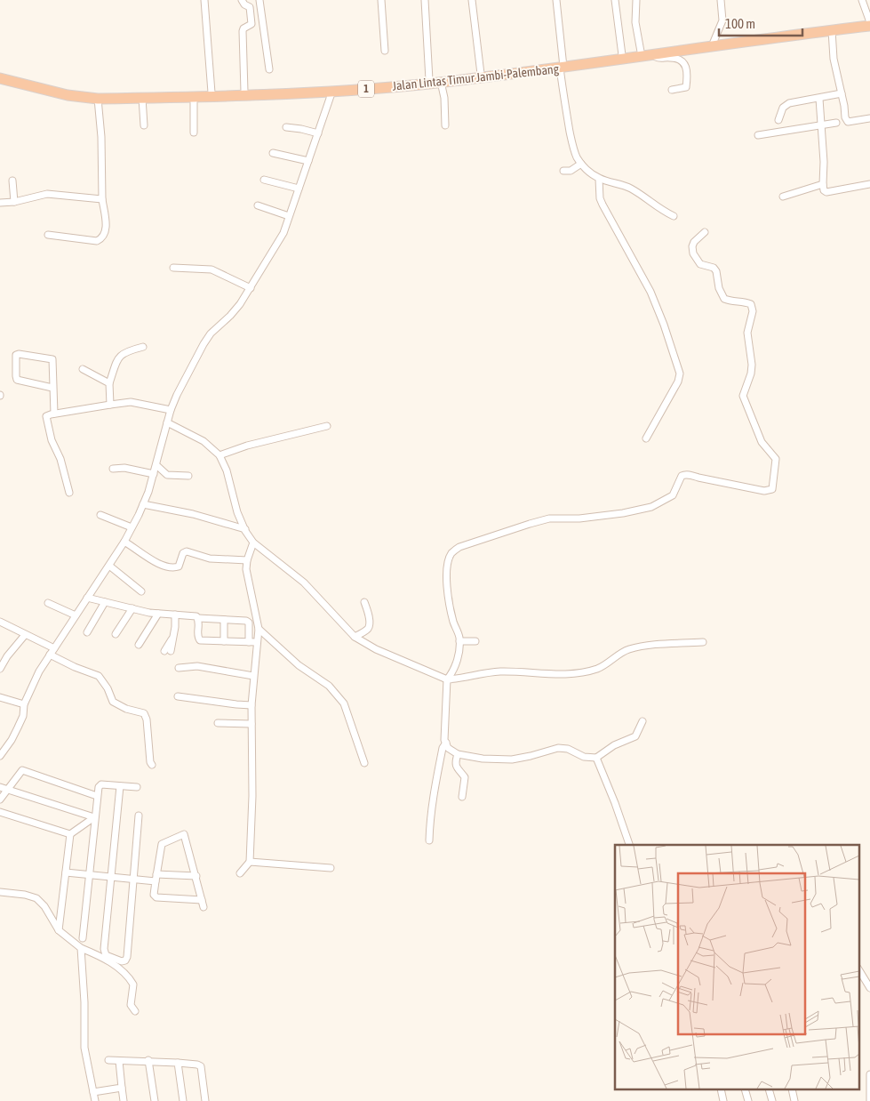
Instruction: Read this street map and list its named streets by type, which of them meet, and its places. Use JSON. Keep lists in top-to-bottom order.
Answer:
{
  "streets": {
    "highway": ["Jalan Lintas Timur Jambi-Palembang", "1"]
  },
  "scale_bar": "100 m"
}
